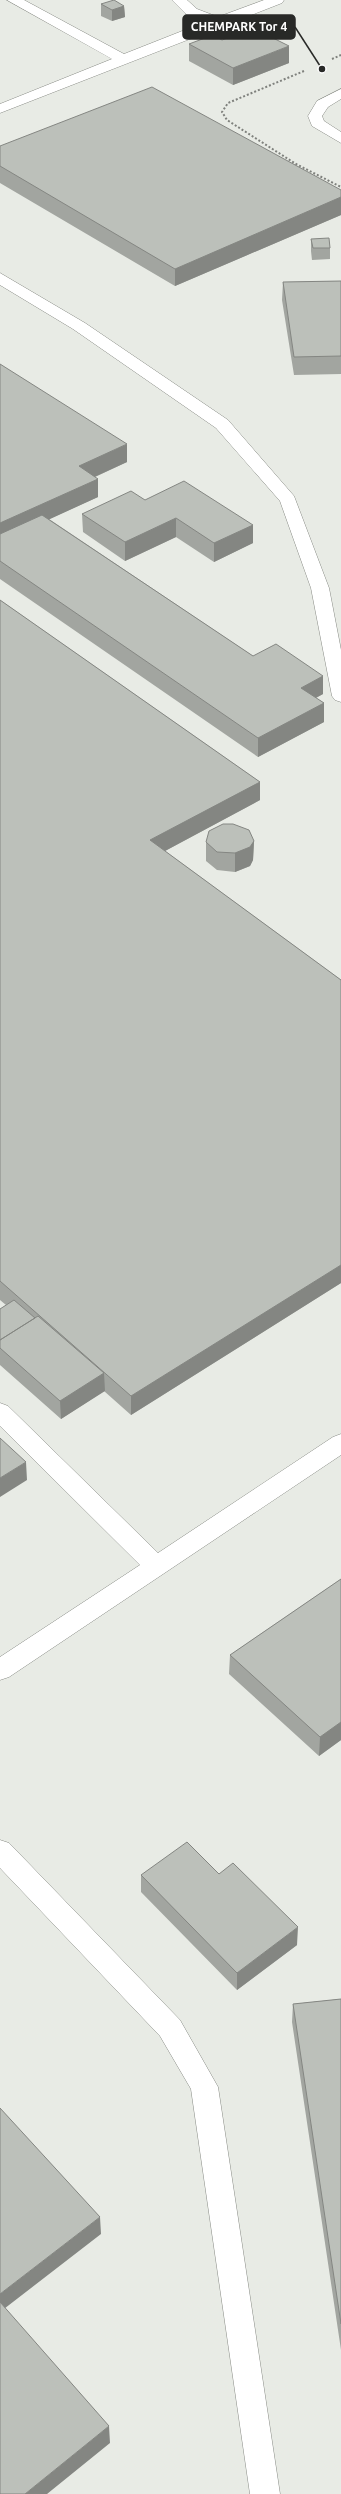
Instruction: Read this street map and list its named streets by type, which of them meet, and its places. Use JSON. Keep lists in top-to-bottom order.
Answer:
{
  "places": ["CHEMPARK Tor 4"]
}
